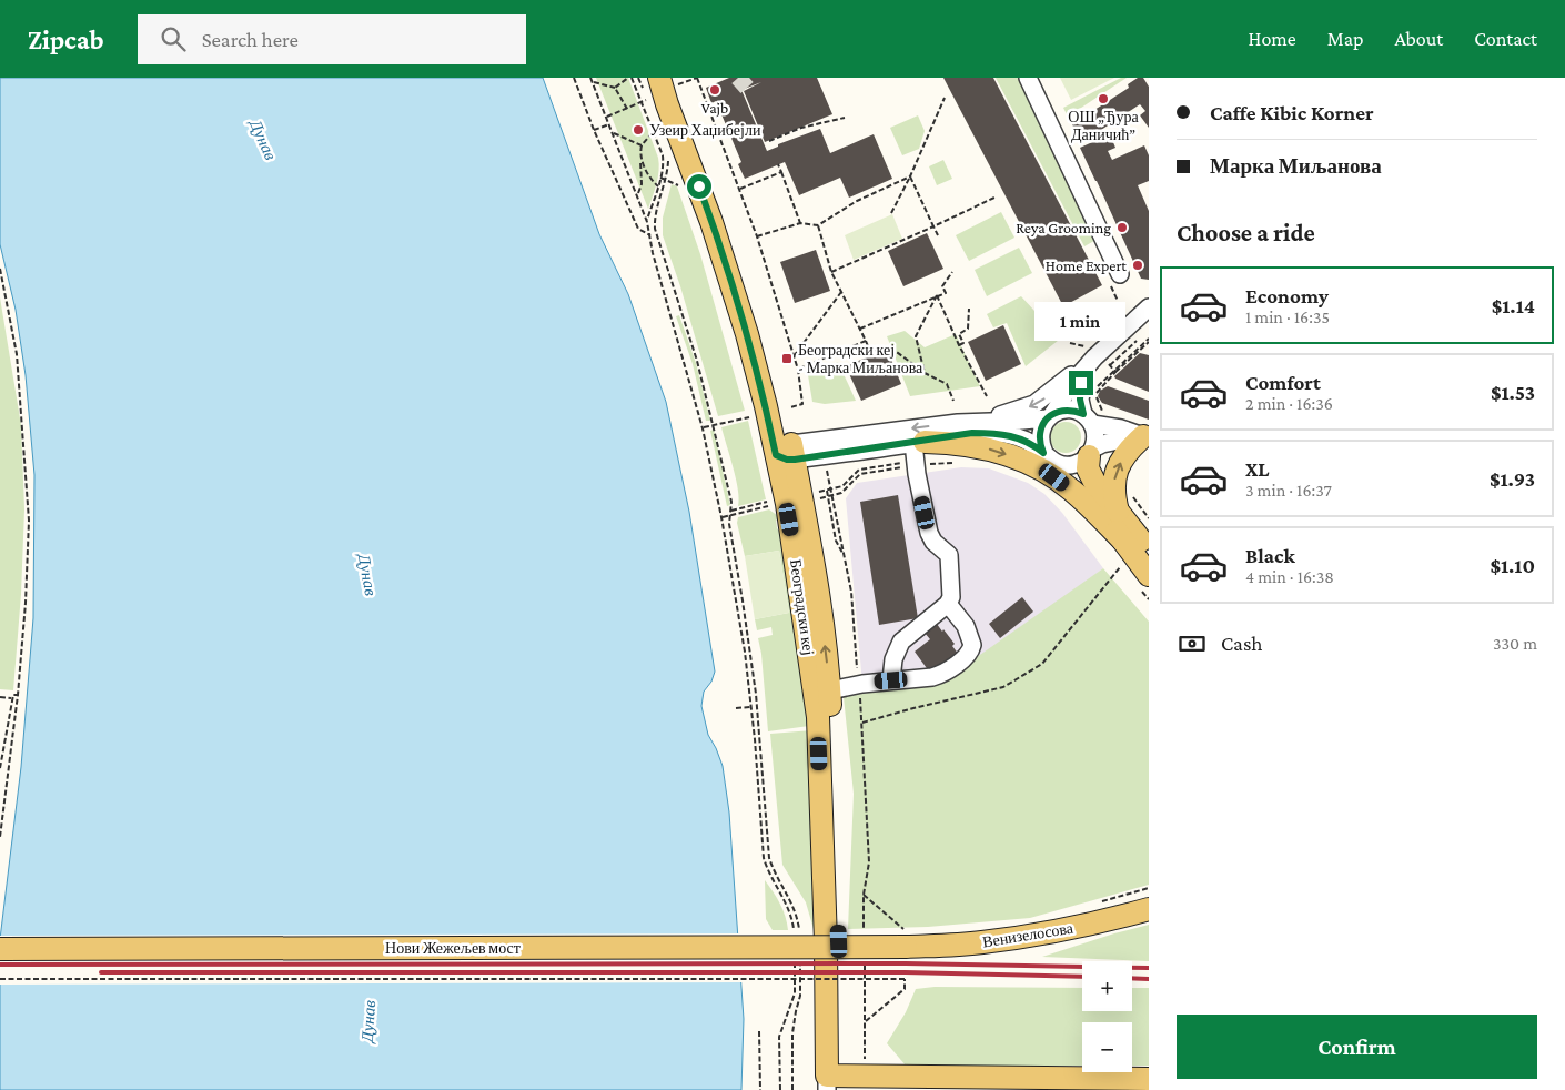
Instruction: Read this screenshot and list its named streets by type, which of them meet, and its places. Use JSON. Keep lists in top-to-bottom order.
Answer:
{
  "streets": {
    "main road": ["Београдски кеј", "Венизелосова", "Нови Жежељев мост"]
  },
  "crossings": [
    ["Венизелосова", "Нови Жежељев мост"]
  ],
  "water": ["Дунав"],
  "places": {
    "other": [
      "Vajb",
      "ОШ „Ђура Даничић”",
      "Узеир Хаџибејли",
      "Reya Grooming",
      "Home Expert"
    ],
    "transit": ["Београдски кеј - Марка Миљанова"]
  },
  "page": {
    "header": "Zipcab",
    "search": "Search here",
    "nav": [
      "Home",
      "Map",
      "About",
      "Contact"
    ],
    "banner": ["Caffe Kibic Korner", "Марка Миљанова"],
    "heading": "Choose a ride",
    "list": [
      {
        "name": "Economy",
        "note": "1 min · 16:35",
        "value": "$1.14"
      },
      {
        "name": "Comfort",
        "note": "2 min · 16:36",
        "value": "$1.53"
      },
      {
        "name": "XL",
        "note": "3 min · 16:37",
        "value": "$1.93"
      },
      {
        "name": "Black",
        "note": "4 min · 16:38",
        "value": "$1.10"
      }
    ],
    "bubble": "1 min",
    "pay": ["Cash", "330 m"],
    "map_buttons": ["+", "−"],
    "buttons": "Confirm"
  }
}
